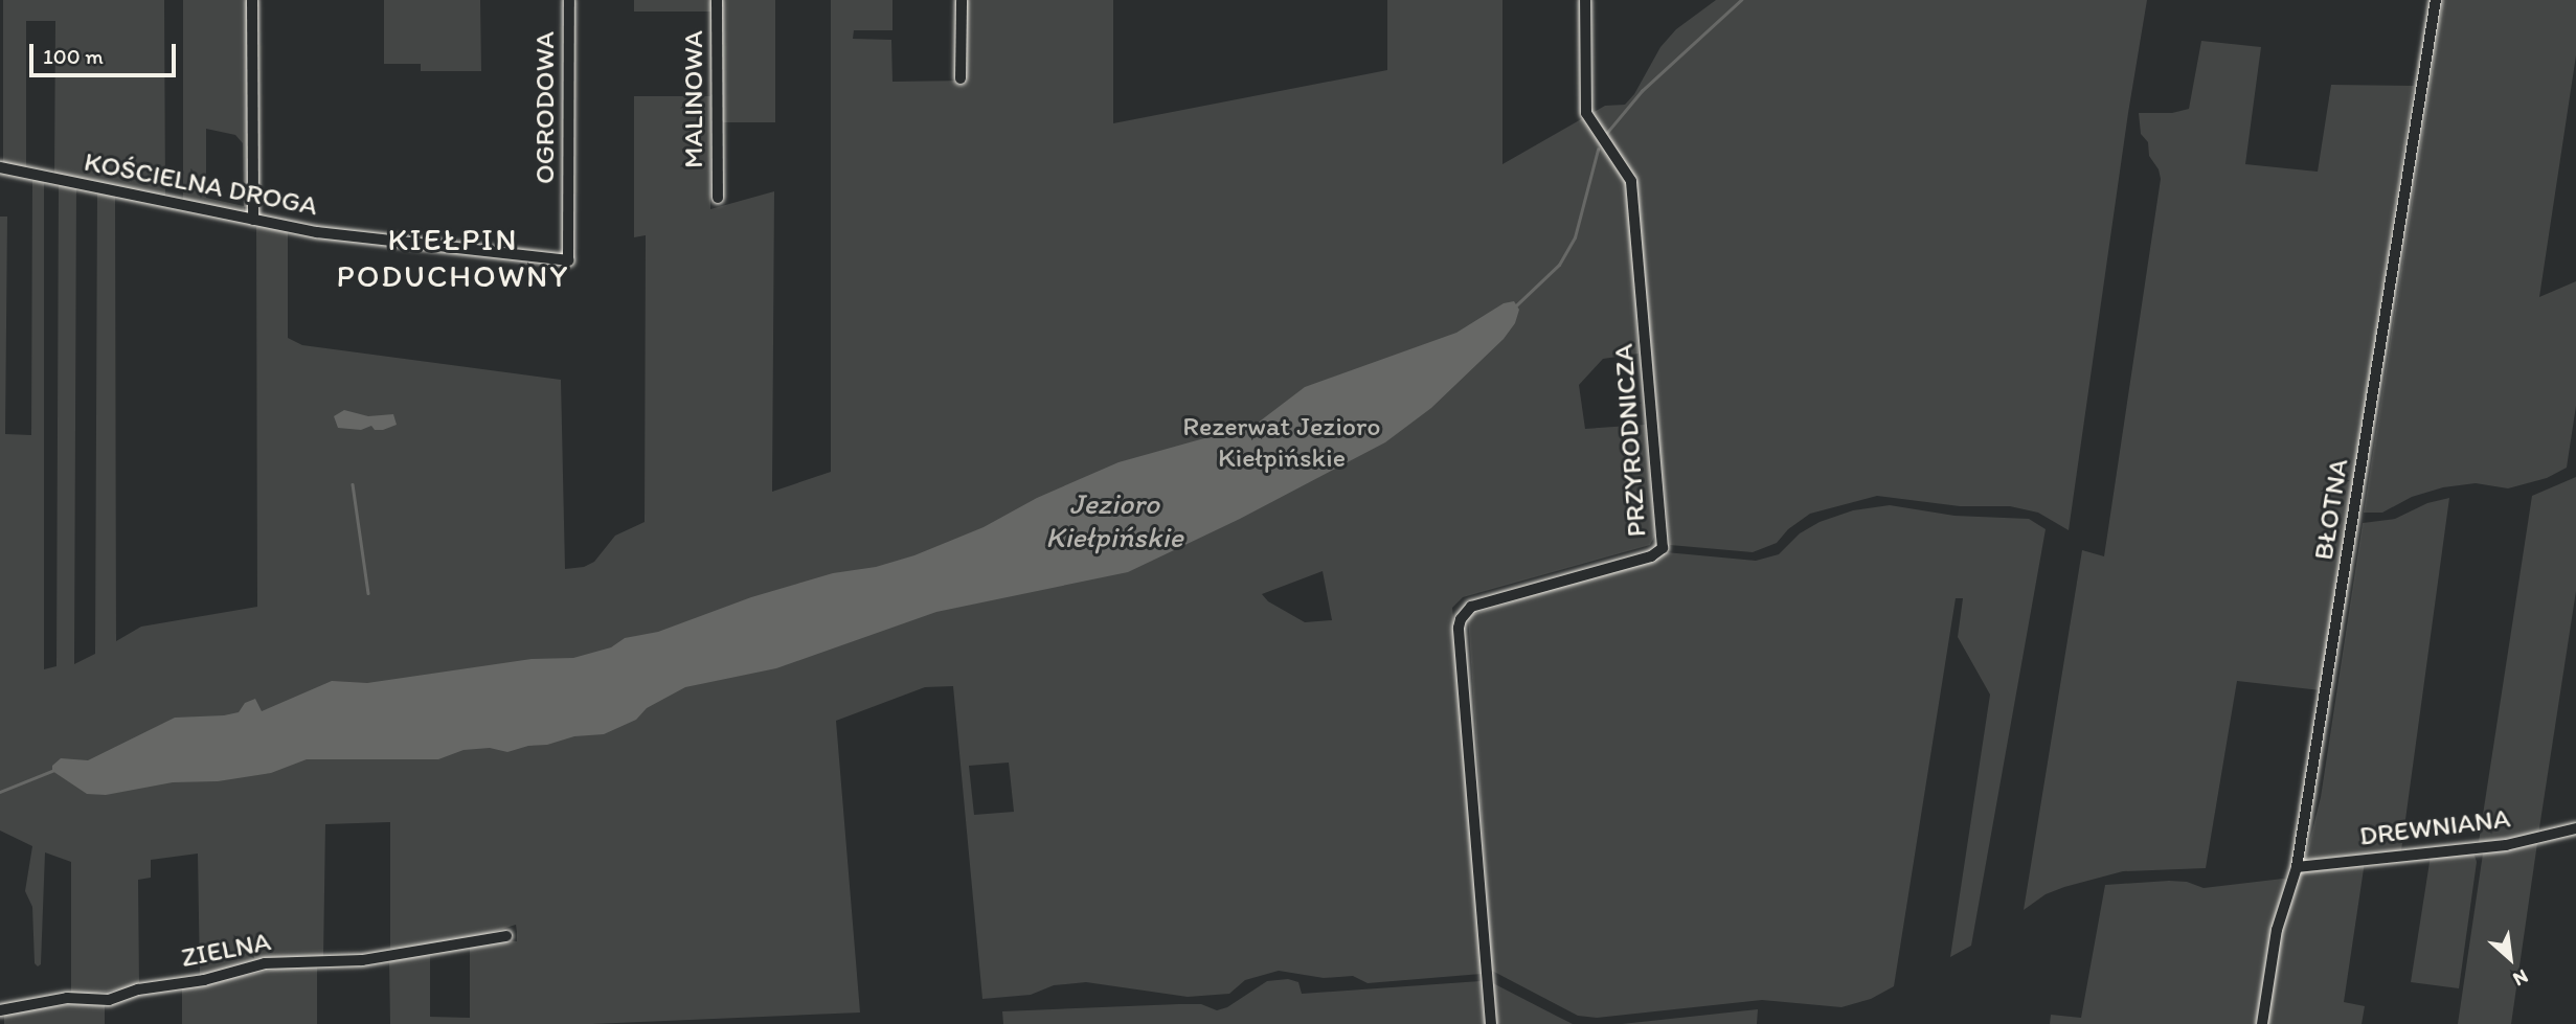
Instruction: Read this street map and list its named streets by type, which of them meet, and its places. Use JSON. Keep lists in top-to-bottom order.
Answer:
{
  "streets": {
    "street": [
      "MALINOWA",
      "OGRODOWA",
      "KOŚCIELNA DROGA",
      "PRZYRODNICZA",
      "BŁOTNA",
      "DREWNIANA",
      "ZIELNA"
    ]
  },
  "crossings": [
    ["OGRODOWA", "KOŚCIELNA DROGA"],
    ["BŁOTNA", "DREWNIANA"]
  ],
  "districts": ["KIEŁPIN PODUCHOWNY"],
  "water": ["Jezioro Kiełpińskie"],
  "parks": ["Rezerwat Jezioro Kiełpińskie"],
  "scale_bar": "100 m",
  "north": "bottom right"
}
